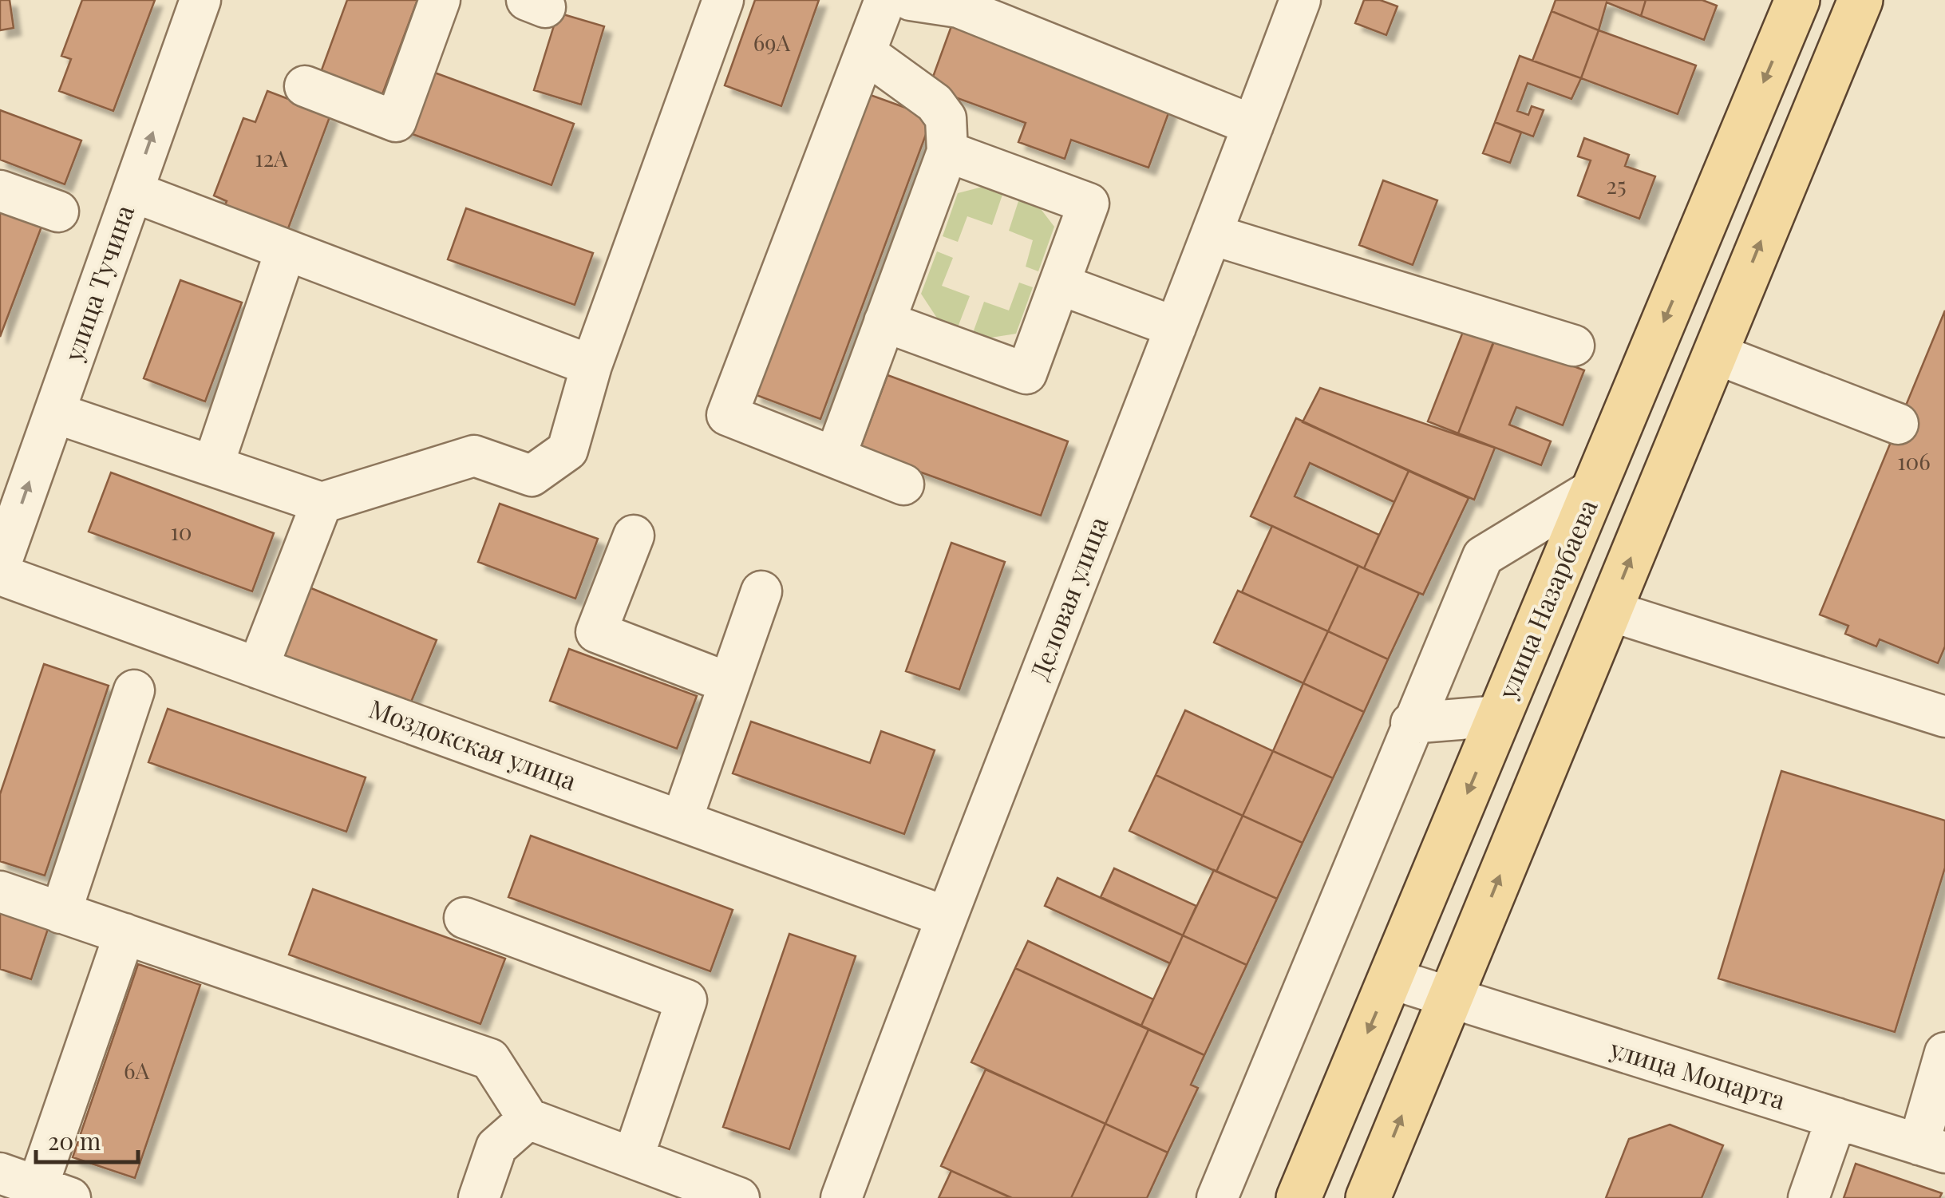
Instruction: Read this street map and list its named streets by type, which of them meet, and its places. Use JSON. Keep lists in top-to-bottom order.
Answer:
{
  "streets": {
    "main road": ["улица Назарбаева"],
    "street": [
      "улица Тучина",
      "Деловая улица",
      "Моздокская улица",
      "улица Моцарта"
    ]
  },
  "crossings": [
    ["Деловая улица", "Моздокская улица"],
    ["улица Назарбаева", "улица Моцарта"]
  ],
  "house_numbers": [
    "69А",
    "12А",
    "25",
    "106",
    "10",
    "6А"
  ],
  "scale_bar": "20 m"
}
